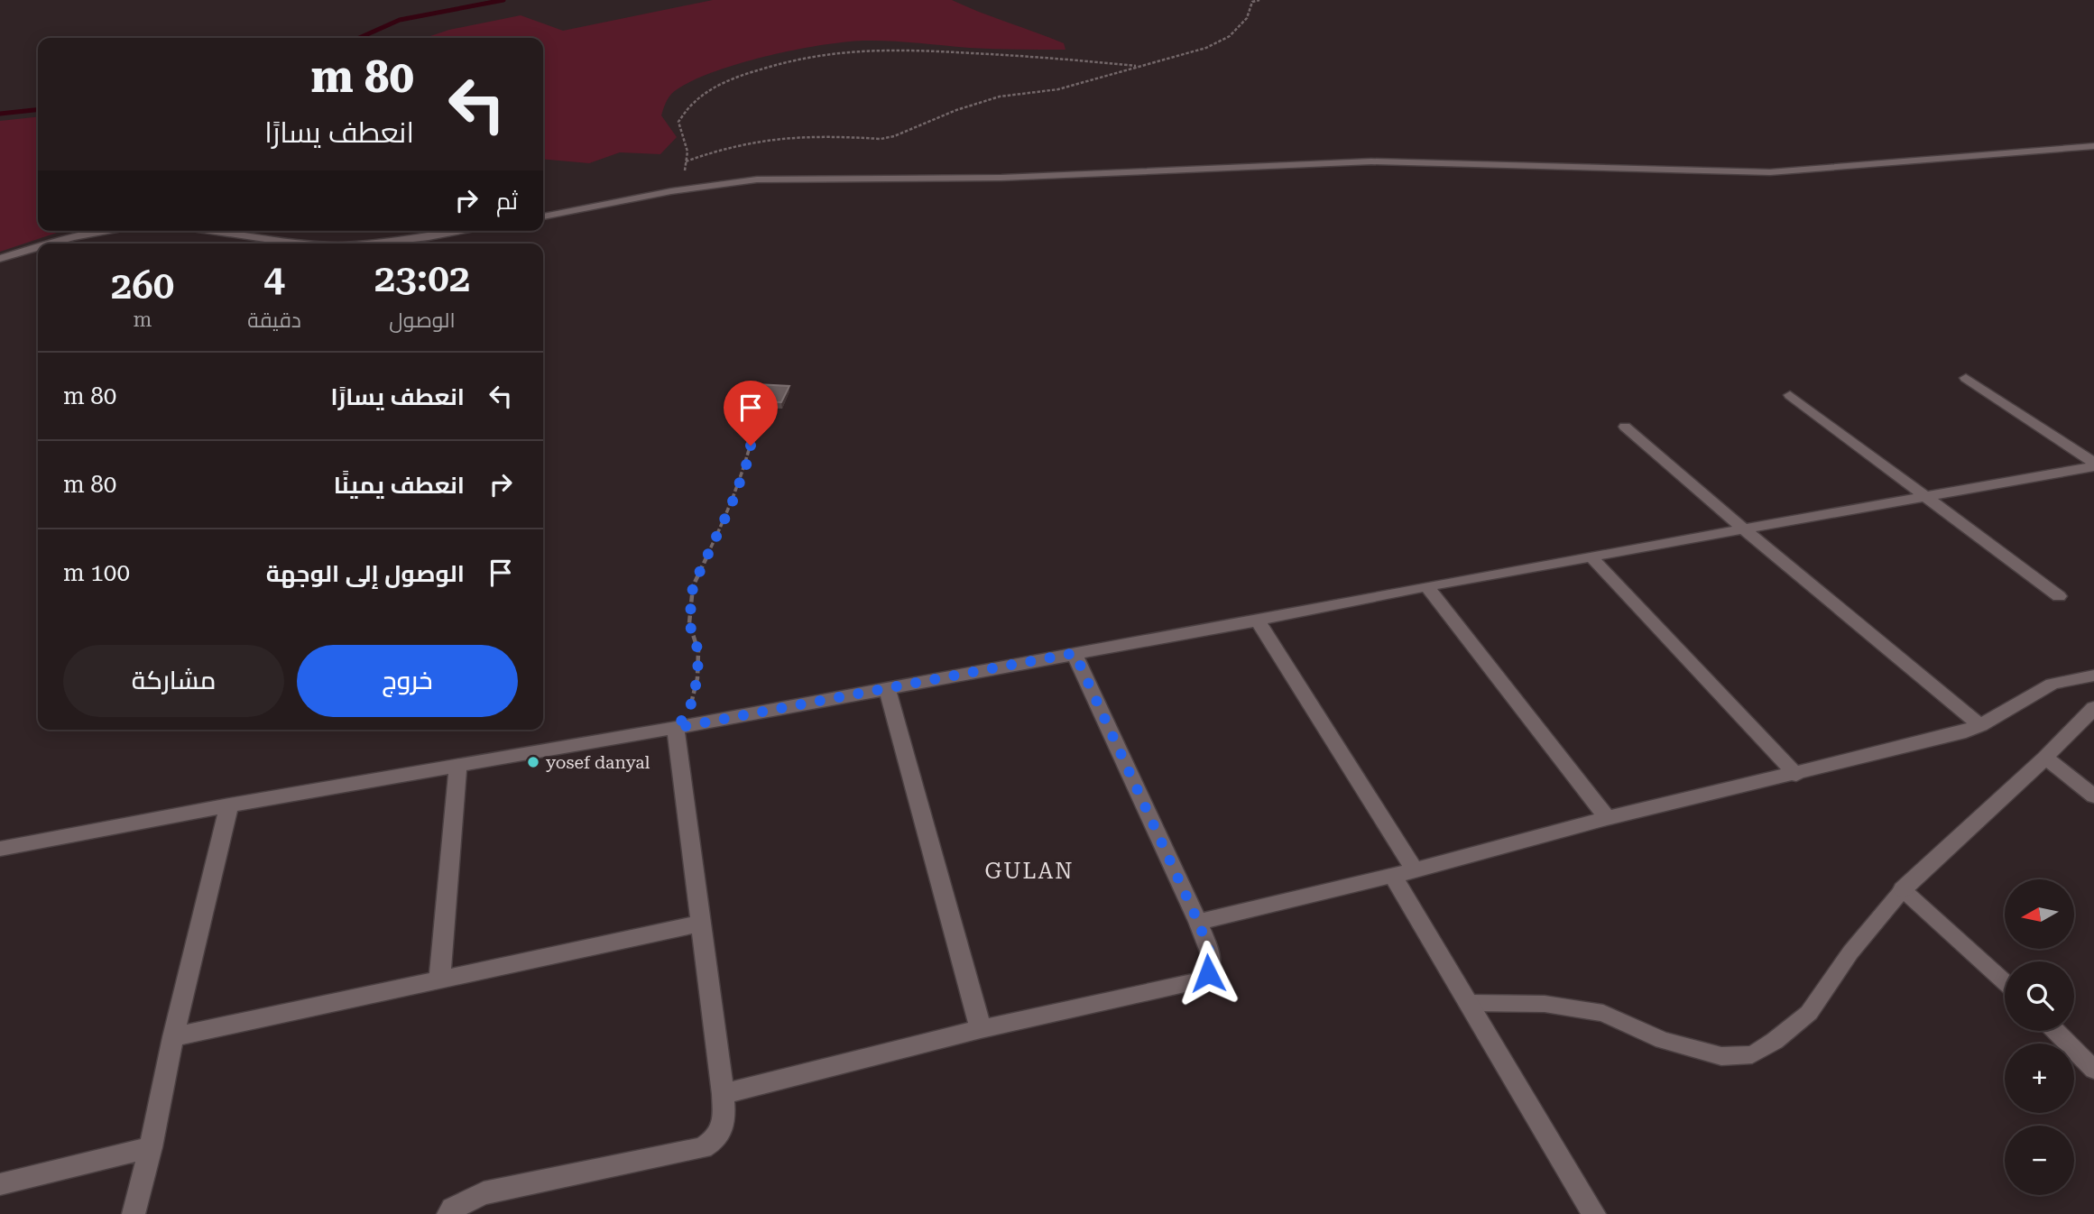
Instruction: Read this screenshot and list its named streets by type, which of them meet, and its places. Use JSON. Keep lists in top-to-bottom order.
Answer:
{
  "districts": ["GULAN"],
  "places": ["yosef danyal"],
  "north": "left",
  "page": {
    "turn": ["80 m", "انعطف يسارًا"],
    "then": "ثم",
    "eta": [
      "23:02",
      "الوصول",
      "4",
      "دقيقة",
      "260",
      "m"
    ],
    "list": [
      {
        "name": "انعطف يسارًا",
        "value": "80 m"
      },
      {
        "name": "انعطف يمينًا",
        "value": "80 m"
      },
      {
        "name": "الوصول إلى الوجهة",
        "value": "100 m"
      }
    ],
    "buttons": ["خروج", "مشاركة"],
    "map_buttons": ["+", "−"]
  }
}
